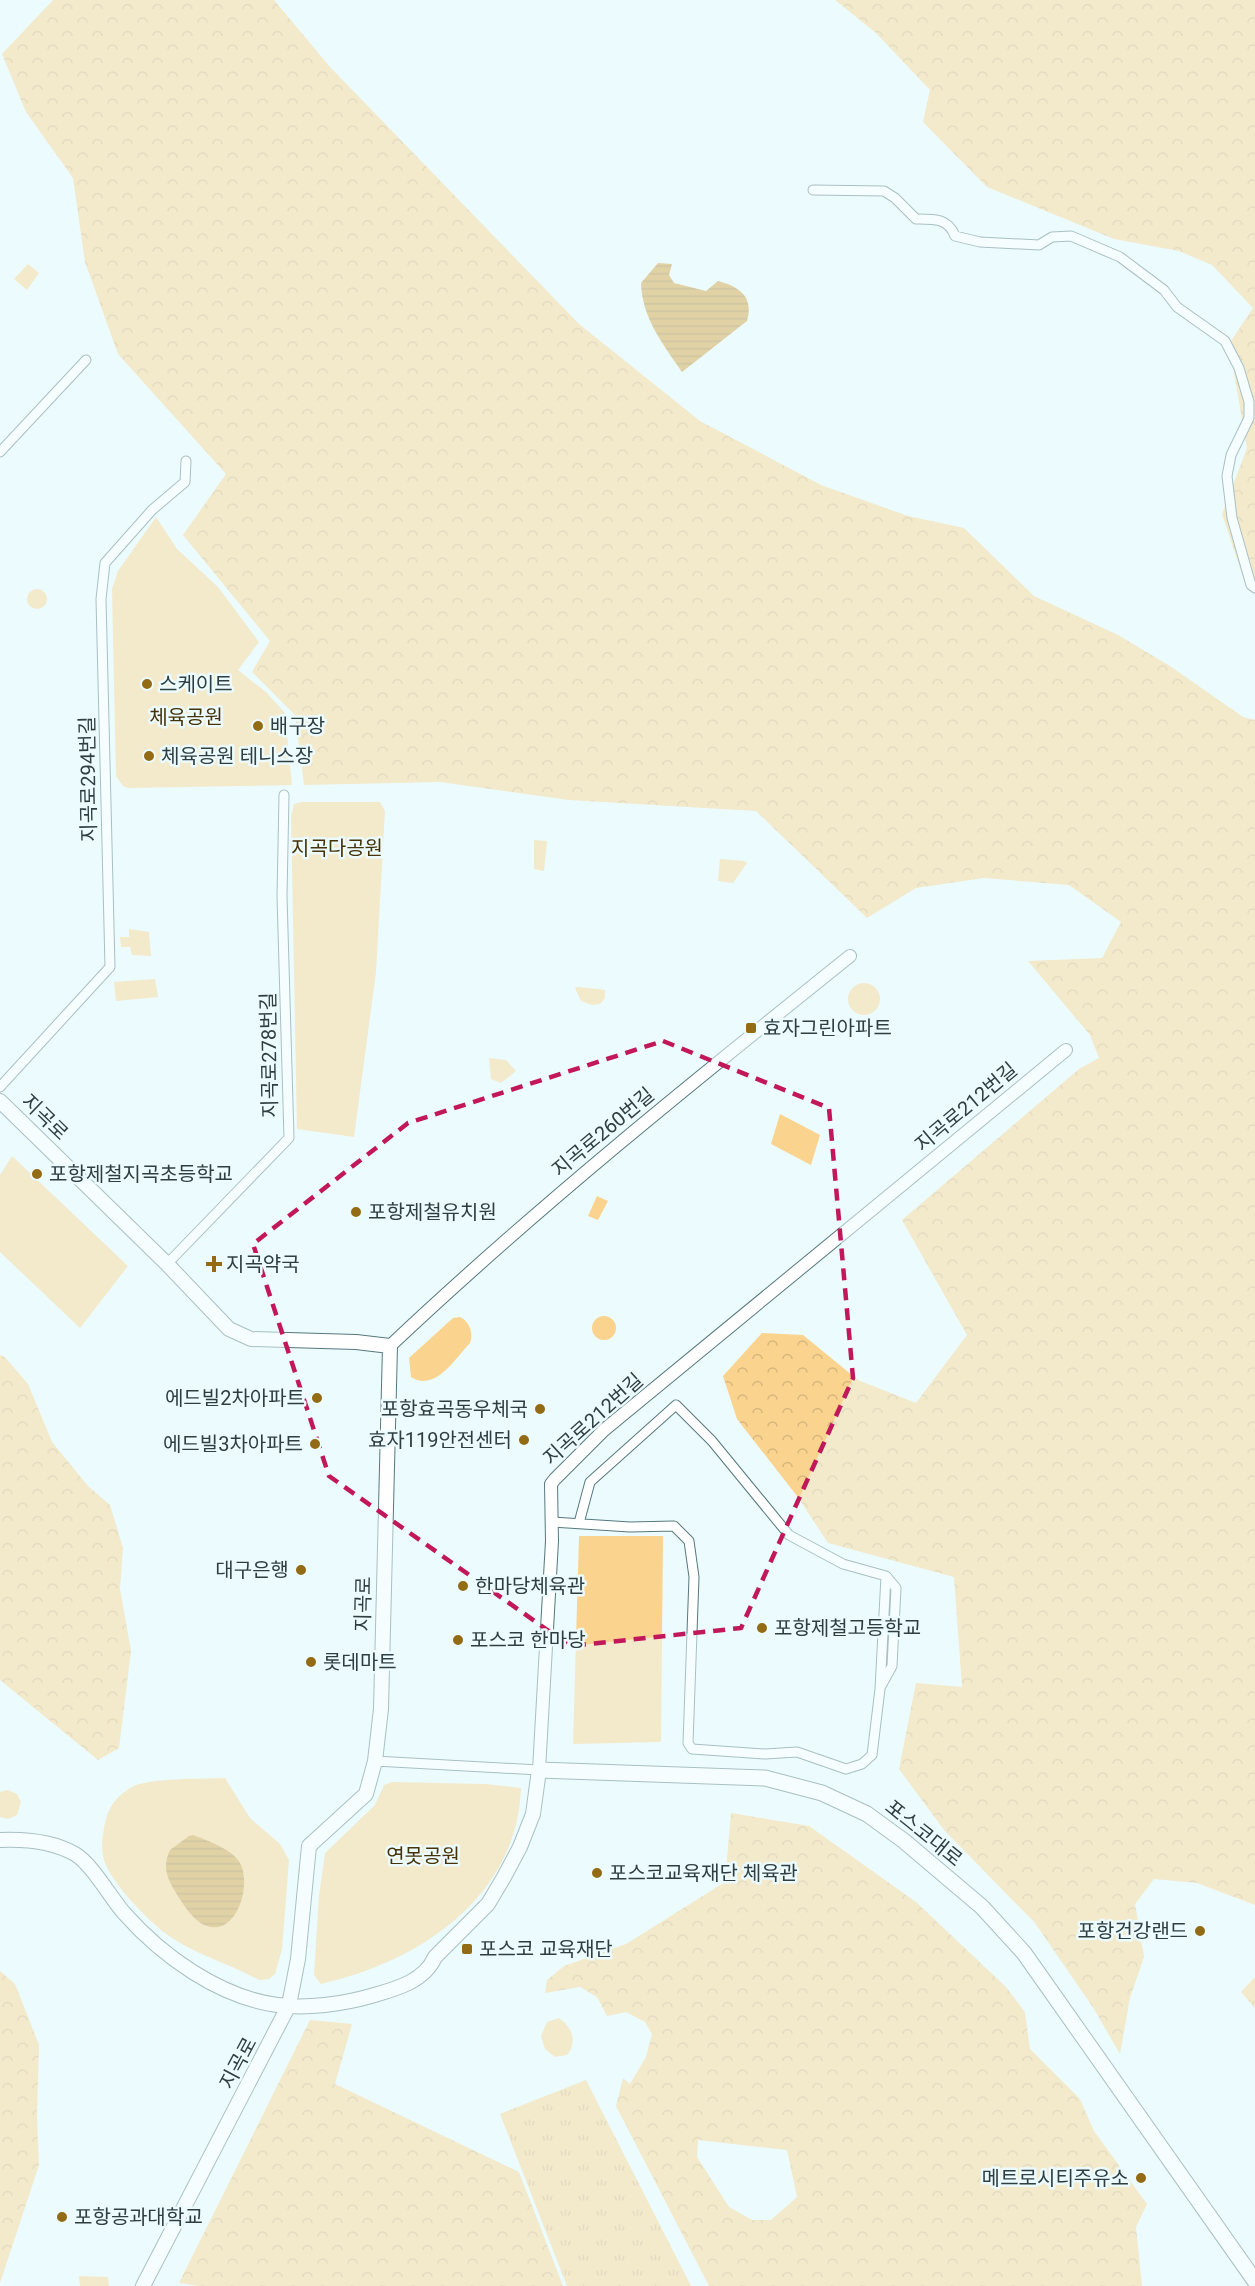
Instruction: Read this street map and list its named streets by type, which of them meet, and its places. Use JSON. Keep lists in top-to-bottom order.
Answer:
{
  "streets": {
    "main road": ["지곡로212번길", "지곡로", "포스코대로"],
    "street": ["지곡로294번길", "지곡로278번길", "지곡로260번길"]
  },
  "crossings": [
    ["지곡로278번길", "지곡로"],
    ["지곡로212번길", "지곡로"],
    ["지곡로212번길", "포스코대로"],
    ["지곡로", "지곡로260번길"],
    ["지곡로", "포스코대로"]
  ],
  "parks": ["체육공원", "지곡다공원", "연못공원"],
  "places": {
    "other": [
      "스케이트",
      "배구장",
      "체육공원 테니스장",
      "포항제철지곡초등학교",
      "포항제철유치원",
      "에드빌2차아파트",
      "포항효곡동우체국",
      "효자119안전센터",
      "에드빌3차아파트",
      "대구은행",
      "한마당체육관",
      "포항제철고등학교",
      "포스코 한마당",
      "롯데마트",
      "포스코교육재단 체육관",
      "포항건강랜드",
      "메트로시티주유소",
      "포항공과대학교"
    ],
    "transit": ["효자그린아파트", "포스코 교육재단"],
    "health": ["지곡약국"]
  }
}
